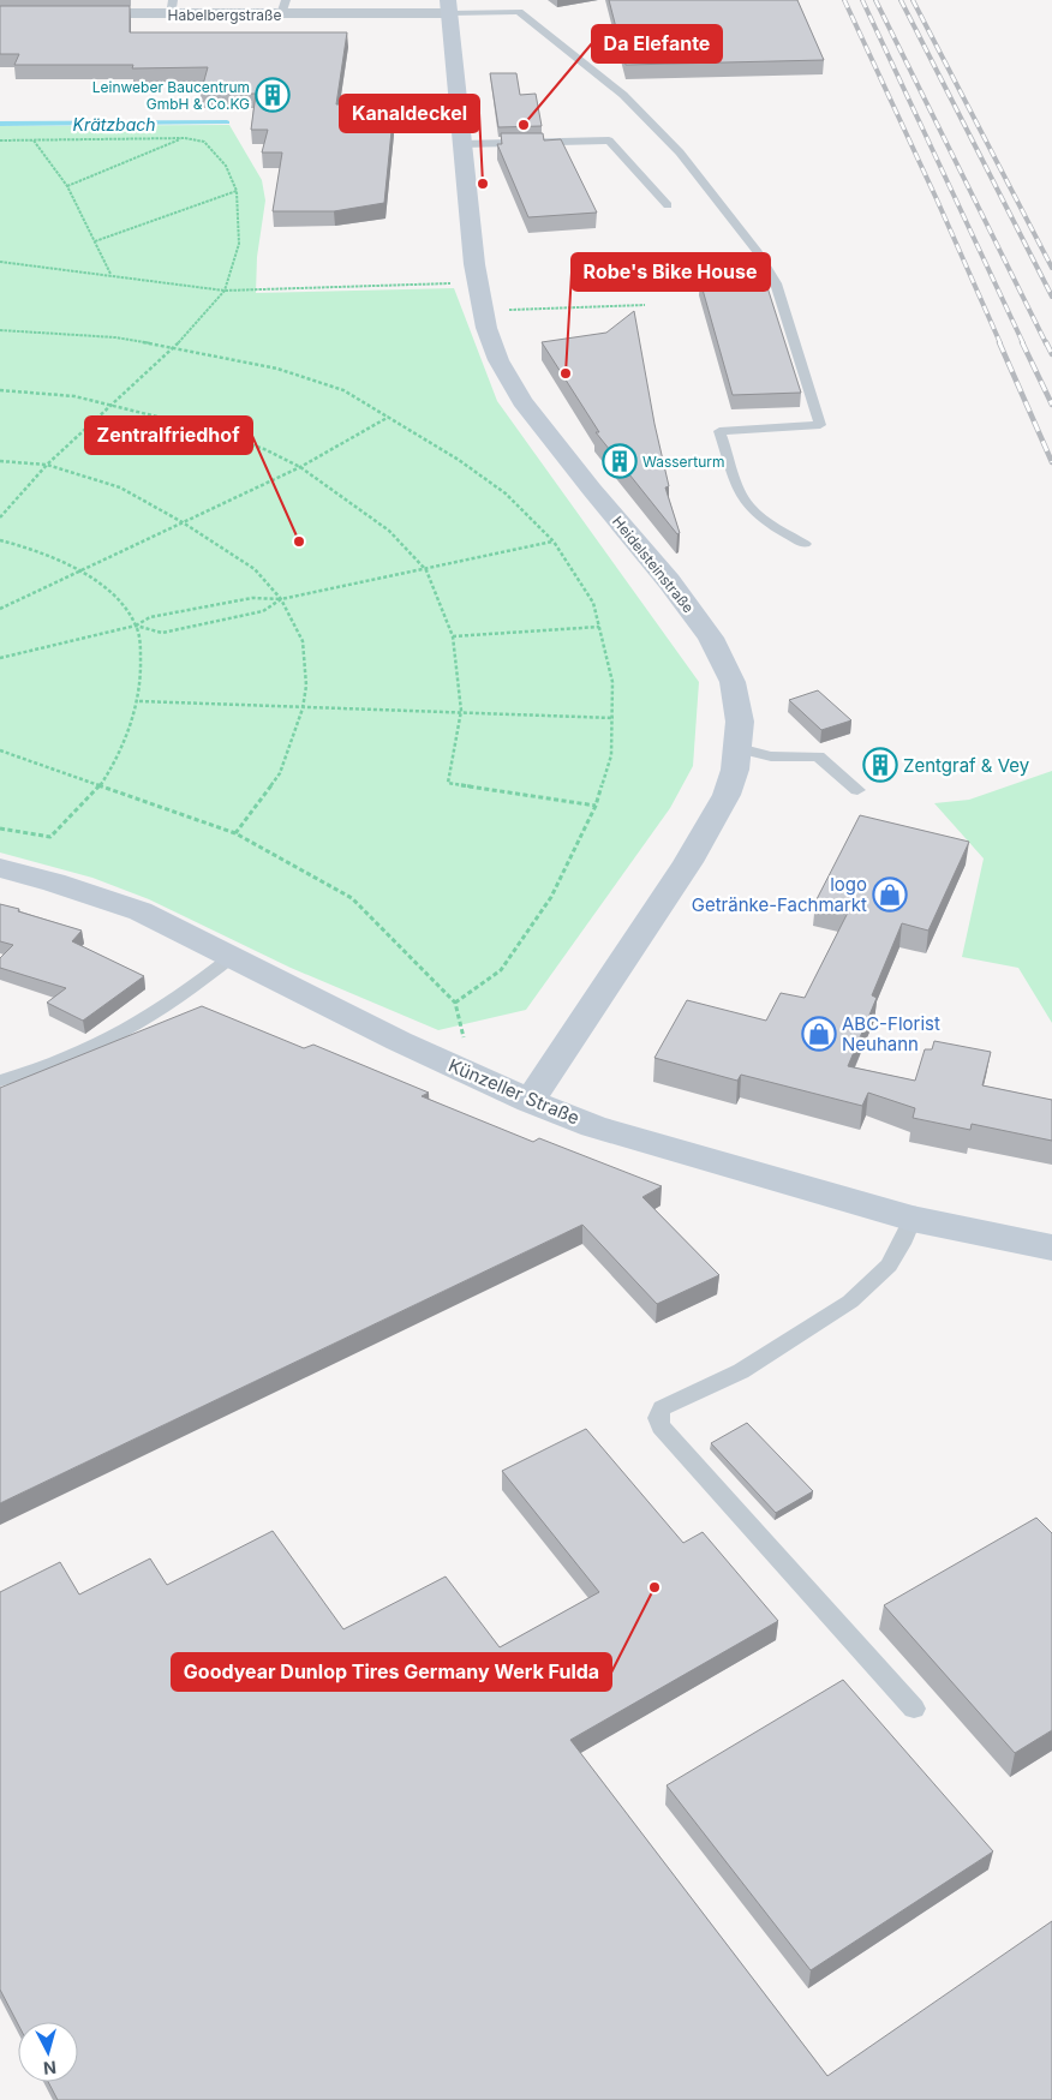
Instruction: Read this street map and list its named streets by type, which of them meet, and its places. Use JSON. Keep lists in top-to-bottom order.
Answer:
{
  "streets": {
    "main road": ["Heidelsteinstraße", "Künzeller Straße"],
    "street": ["Habelbergstraße"]
  },
  "crossings": [
    ["Habelbergstraße", "Heidelsteinstraße"],
    ["Heidelsteinstraße", "Künzeller Straße"]
  ],
  "water": ["Krätzbach"],
  "places": {
    "building": ["Leinweber Baucentrum GmbH & Co.KG", "Wasserturm", "Zentgraf & Vey"],
    "other": [
      "Da Elefante",
      "Kanaldeckel",
      "Robe's Bike House",
      "Zentralfriedhof",
      "Goodyear Dunlop Tires Germany Werk Fulda"
    ],
    "shop": ["logo Getränke-Fachmarkt", "ABC-Florist Neuhann"]
  },
  "north": "bottom"
}
